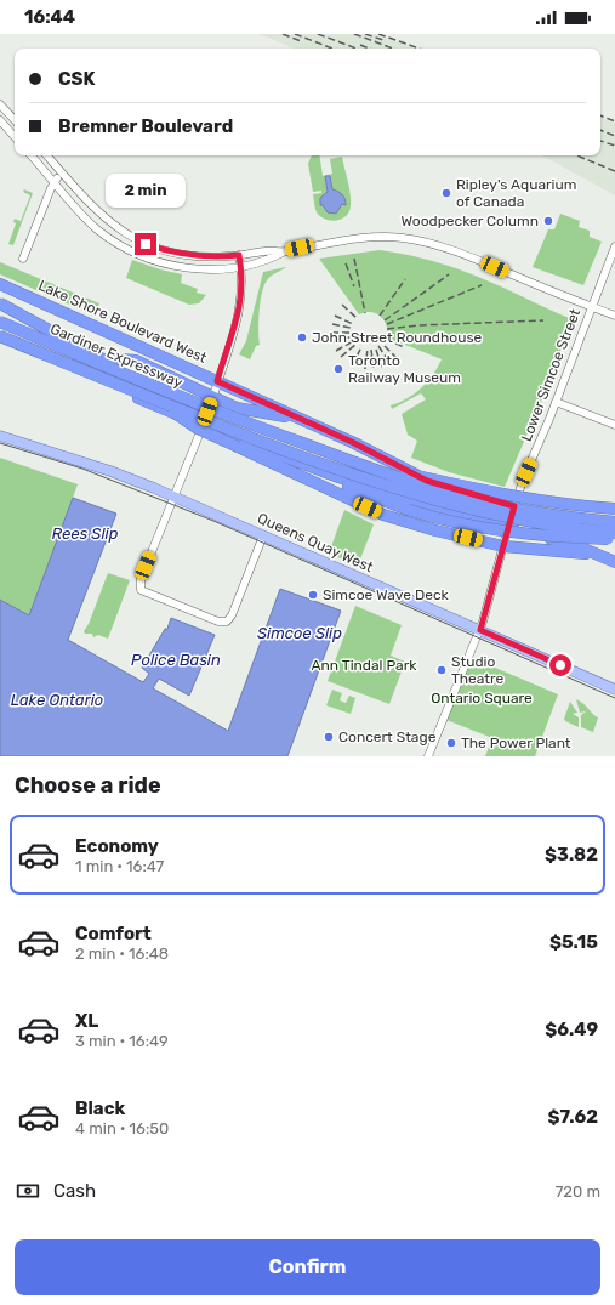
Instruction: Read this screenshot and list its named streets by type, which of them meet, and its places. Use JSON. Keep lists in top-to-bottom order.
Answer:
{
  "streets": {
    "highway": ["Lake Shore Boulevard West", "Gardiner Expressway"],
    "main road": ["Queens Quay West"],
    "street": ["Lower Simcoe Street"]
  },
  "crossings": [
    ["Lake Shore Boulevard West", "Gardiner Expressway"],
    ["Lake Shore Boulevard West", "Lower Simcoe Street"],
    ["Lower Simcoe Street", "Queens Quay West"]
  ],
  "water": [
    "Rees Slip",
    "Simcoe Slip",
    "Police Basin",
    "Lake Ontario"
  ],
  "parks": ["Ann Tindal Park", "Ontario Square"],
  "places": [
    "Ripley's Aquarium of Canada",
    "Woodpecker Column",
    "John Street Roundhouse",
    "Toronto Railway Museum",
    "Simcoe Wave Deck",
    "Studio Theatre",
    "Concert Stage",
    "The Power Plant"
  ],
  "page": {
    "status": "16:44",
    "banner": ["CSK", "Bremner Boulevard"],
    "bubble": "2 min",
    "heading": "Choose a ride",
    "list": [
      {
        "name": "Economy",
        "note": "1 min · 16:47",
        "value": "$3.82"
      },
      {
        "name": "Comfort",
        "note": "2 min · 16:48",
        "value": "$5.15"
      },
      {
        "name": "XL",
        "note": "3 min · 16:49",
        "value": "$6.49"
      },
      {
        "name": "Black",
        "note": "4 min · 16:50",
        "value": "$7.62"
      }
    ],
    "pay": ["Cash", "720 m"],
    "buttons": "Confirm"
  }
}
